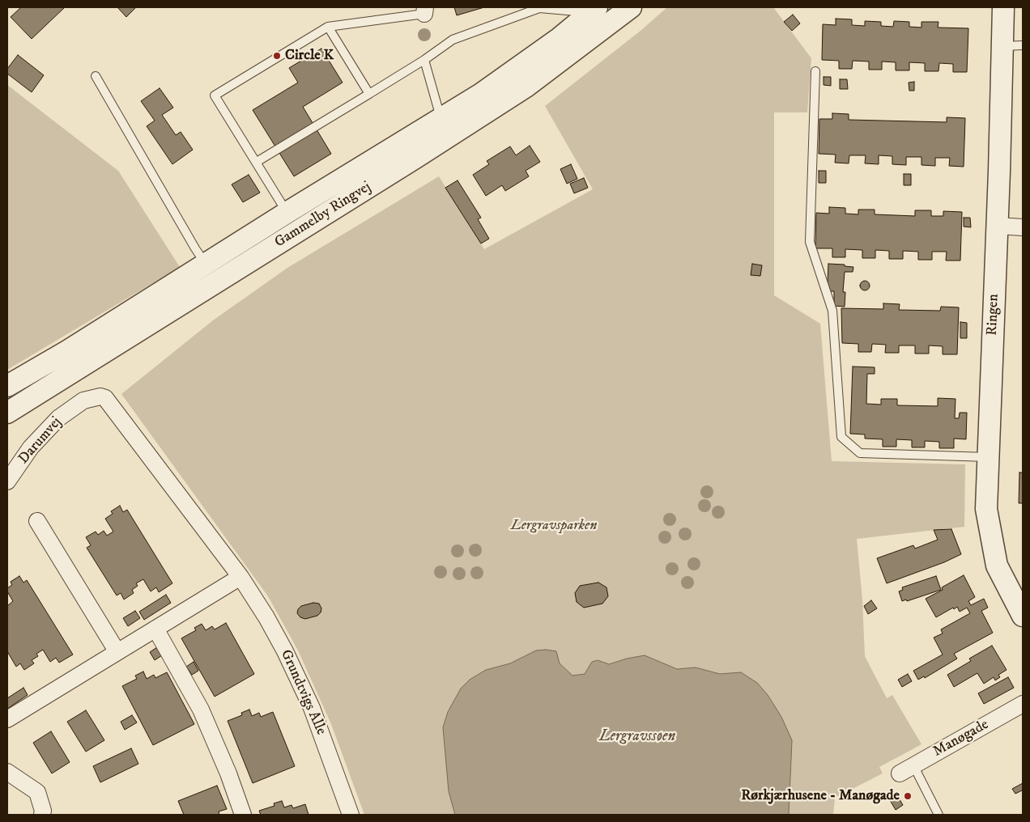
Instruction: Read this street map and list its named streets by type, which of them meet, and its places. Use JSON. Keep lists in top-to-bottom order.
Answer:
{
  "streets": {
    "street": [
      "Gammelby Ringvej",
      "Ringen",
      "Darumvej",
      "Grundtvigs Alle",
      "Manøgade"
    ]
  },
  "crossings": [
    ["Darumvej", "Grundtvigs Alle"]
  ],
  "water": ["Lergravssøen"],
  "parks": ["Lergravsparken"],
  "places": ["Circle K", "Rørkjærhusene - Manøgade"]
}
